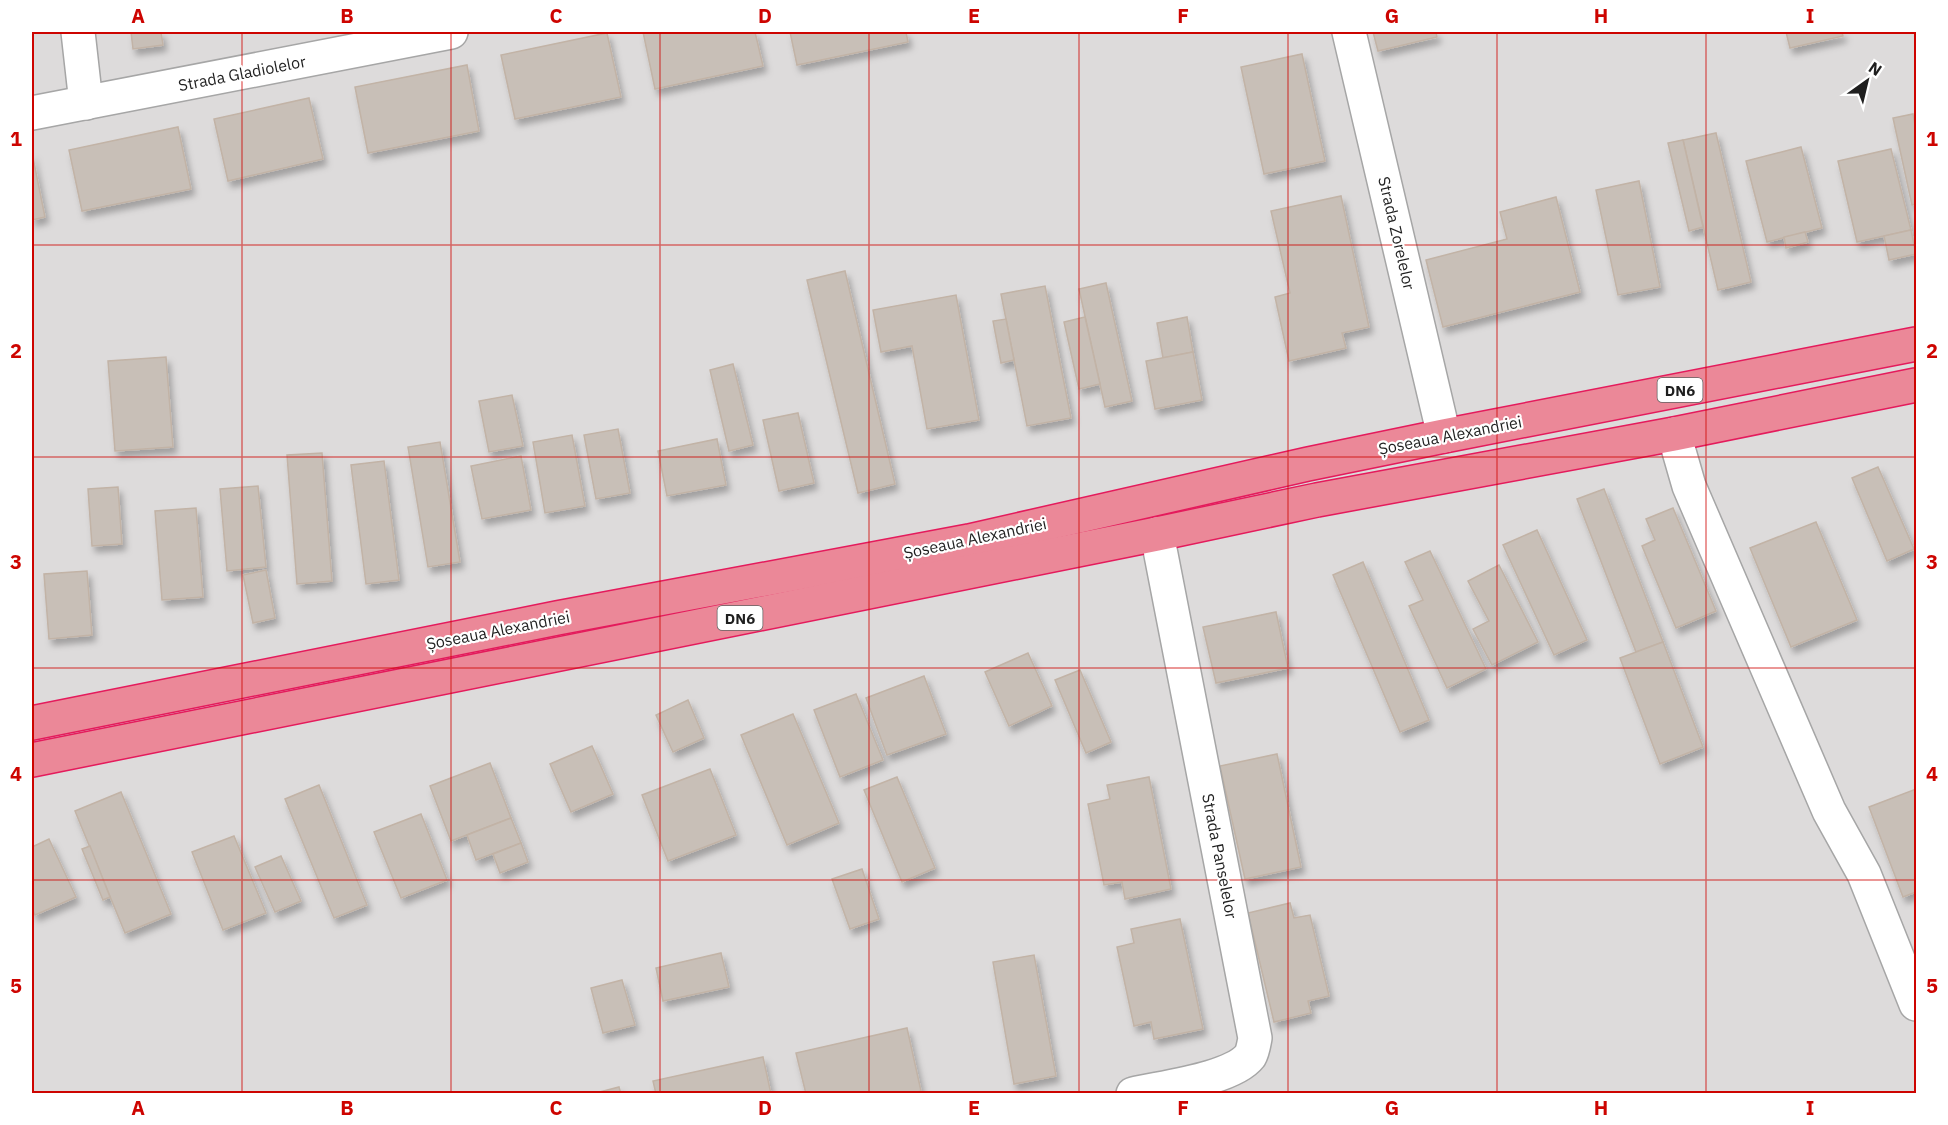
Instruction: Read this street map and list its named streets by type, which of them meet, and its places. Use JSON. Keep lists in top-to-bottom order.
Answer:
{
  "streets": {
    "highway": ["DN6", "Șoseaua Alexandriei"],
    "street": ["Strada Gladiolelor", "Strada Zorelelor", "Strada Panselelor"]
  },
  "crossings": [
    ["Strada Zorelelor", "Șoseaua Alexandriei"],
    ["Șoseaua Alexandriei", "Strada Panselelor"]
  ],
  "north": "top right",
  "grid": {
    "columns": [
      "A",
      "B",
      "C",
      "D",
      "E",
      "F",
      "G",
      "H",
      "I"
    ],
    "rows": [
      "1",
      "2",
      "3",
      "4",
      "5"
    ]
  }
}
